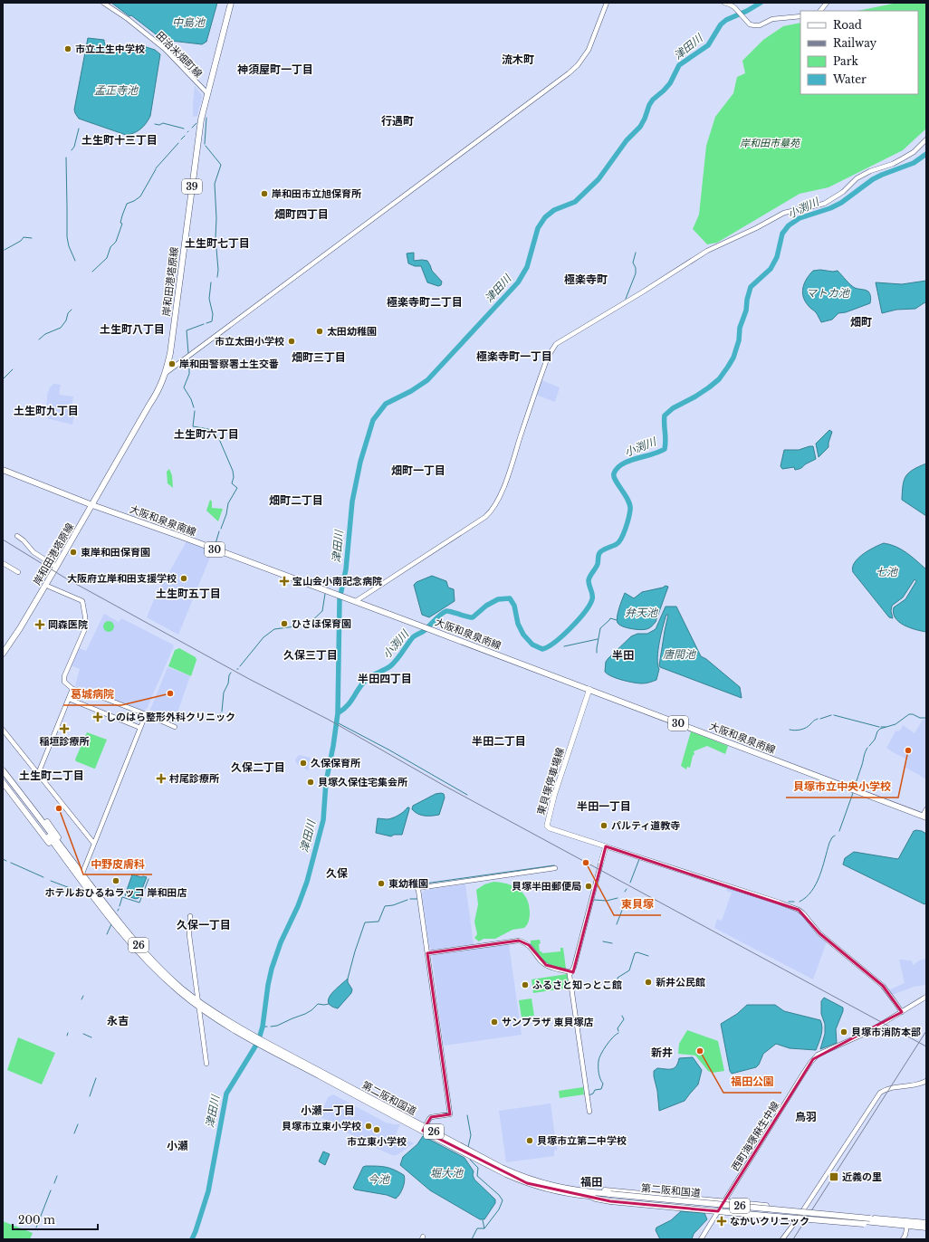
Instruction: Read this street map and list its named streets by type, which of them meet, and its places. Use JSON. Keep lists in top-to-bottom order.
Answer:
{
  "streets": {
    "main road": [
      "39",
      "岸和田港塔原線",
      "大阪和泉泉南線",
      "30",
      "東貝塚停車場線",
      "26",
      "第二阪和国道"
    ],
    "street": ["田治米畑町線", "西町海塚麻生中線"]
  },
  "crossings": [
    ["田治米畑町線", "岸和田港塔原線"],
    ["岸和田港塔原線", "大阪和泉泉南線"],
    ["大阪和泉泉南線", "東貝塚停車場線"],
    ["26", "第二阪和国道"]
  ],
  "districts": [
    "流木町",
    "神須屋町一丁目",
    "行遇町",
    "土生町十三丁目",
    "畑町四丁目",
    "土生町七丁目",
    "極楽寺町",
    "極楽寺町二丁目",
    "畑町",
    "土生町八丁目",
    "極楽寺町一丁目",
    "畑町三丁目",
    "土生町九丁目",
    "土生町六丁目",
    "畑町一丁目",
    "畑町二丁目",
    "土生町五丁目",
    "久保三丁目",
    "半田",
    "半田四丁目",
    "半田二丁目",
    "久保二丁目",
    "土生町二丁目",
    "半田一丁目",
    "久保",
    "久保一丁目",
    "永吉",
    "新井",
    "小瀬一丁目",
    "鳥羽",
    "小瀬",
    "福田"
  ],
  "water": [
    "中島池",
    "津田川",
    "孟正寺池",
    "小渕川",
    "マトカ池",
    "七池",
    "弁天池",
    "唐間池",
    "堀大池",
    "今池"
  ],
  "parks": ["岸和田市墓苑"],
  "places": {
    "other": [
      "市立土生中学校",
      "岸和田市立旭保育所",
      "太田幼稚園",
      "市立太田小学校",
      "岸和田警察署土生交番",
      "東岸和田保育園",
      "大阪府立岸和田支援学校",
      "ひさほ保育園",
      "葛城病院",
      "貝塚市立中央小学校",
      "久保保育所",
      "貝塚久保住宅集会所",
      "中野皮膚科",
      "パルティ道教寺",
      "東貝塚",
      "ホテルおひるねラッコ 岸和田店",
      "東幼稚園",
      "貝塚半田郵便局",
      "新井公民館",
      "ふるさと知っとこ館",
      "サンプラザ 東貝塚店",
      "貝塚市消防本部",
      "福田公園",
      "貝塚市立東小学校",
      "市立東小学校",
      "貝塚市立第二中学校"
    ],
    "health": [
      "宝山会小南記念病院",
      "岡森医院",
      "しのはら整形外科クリニック",
      "稲垣診療所",
      "村尾診療所",
      "なかいクリニック"
    ],
    "transit": ["近義の里"]
  },
  "legend": [
    "Road",
    "Railway",
    "Park",
    "Water"
  ],
  "scale_bar": "200 m"
}
